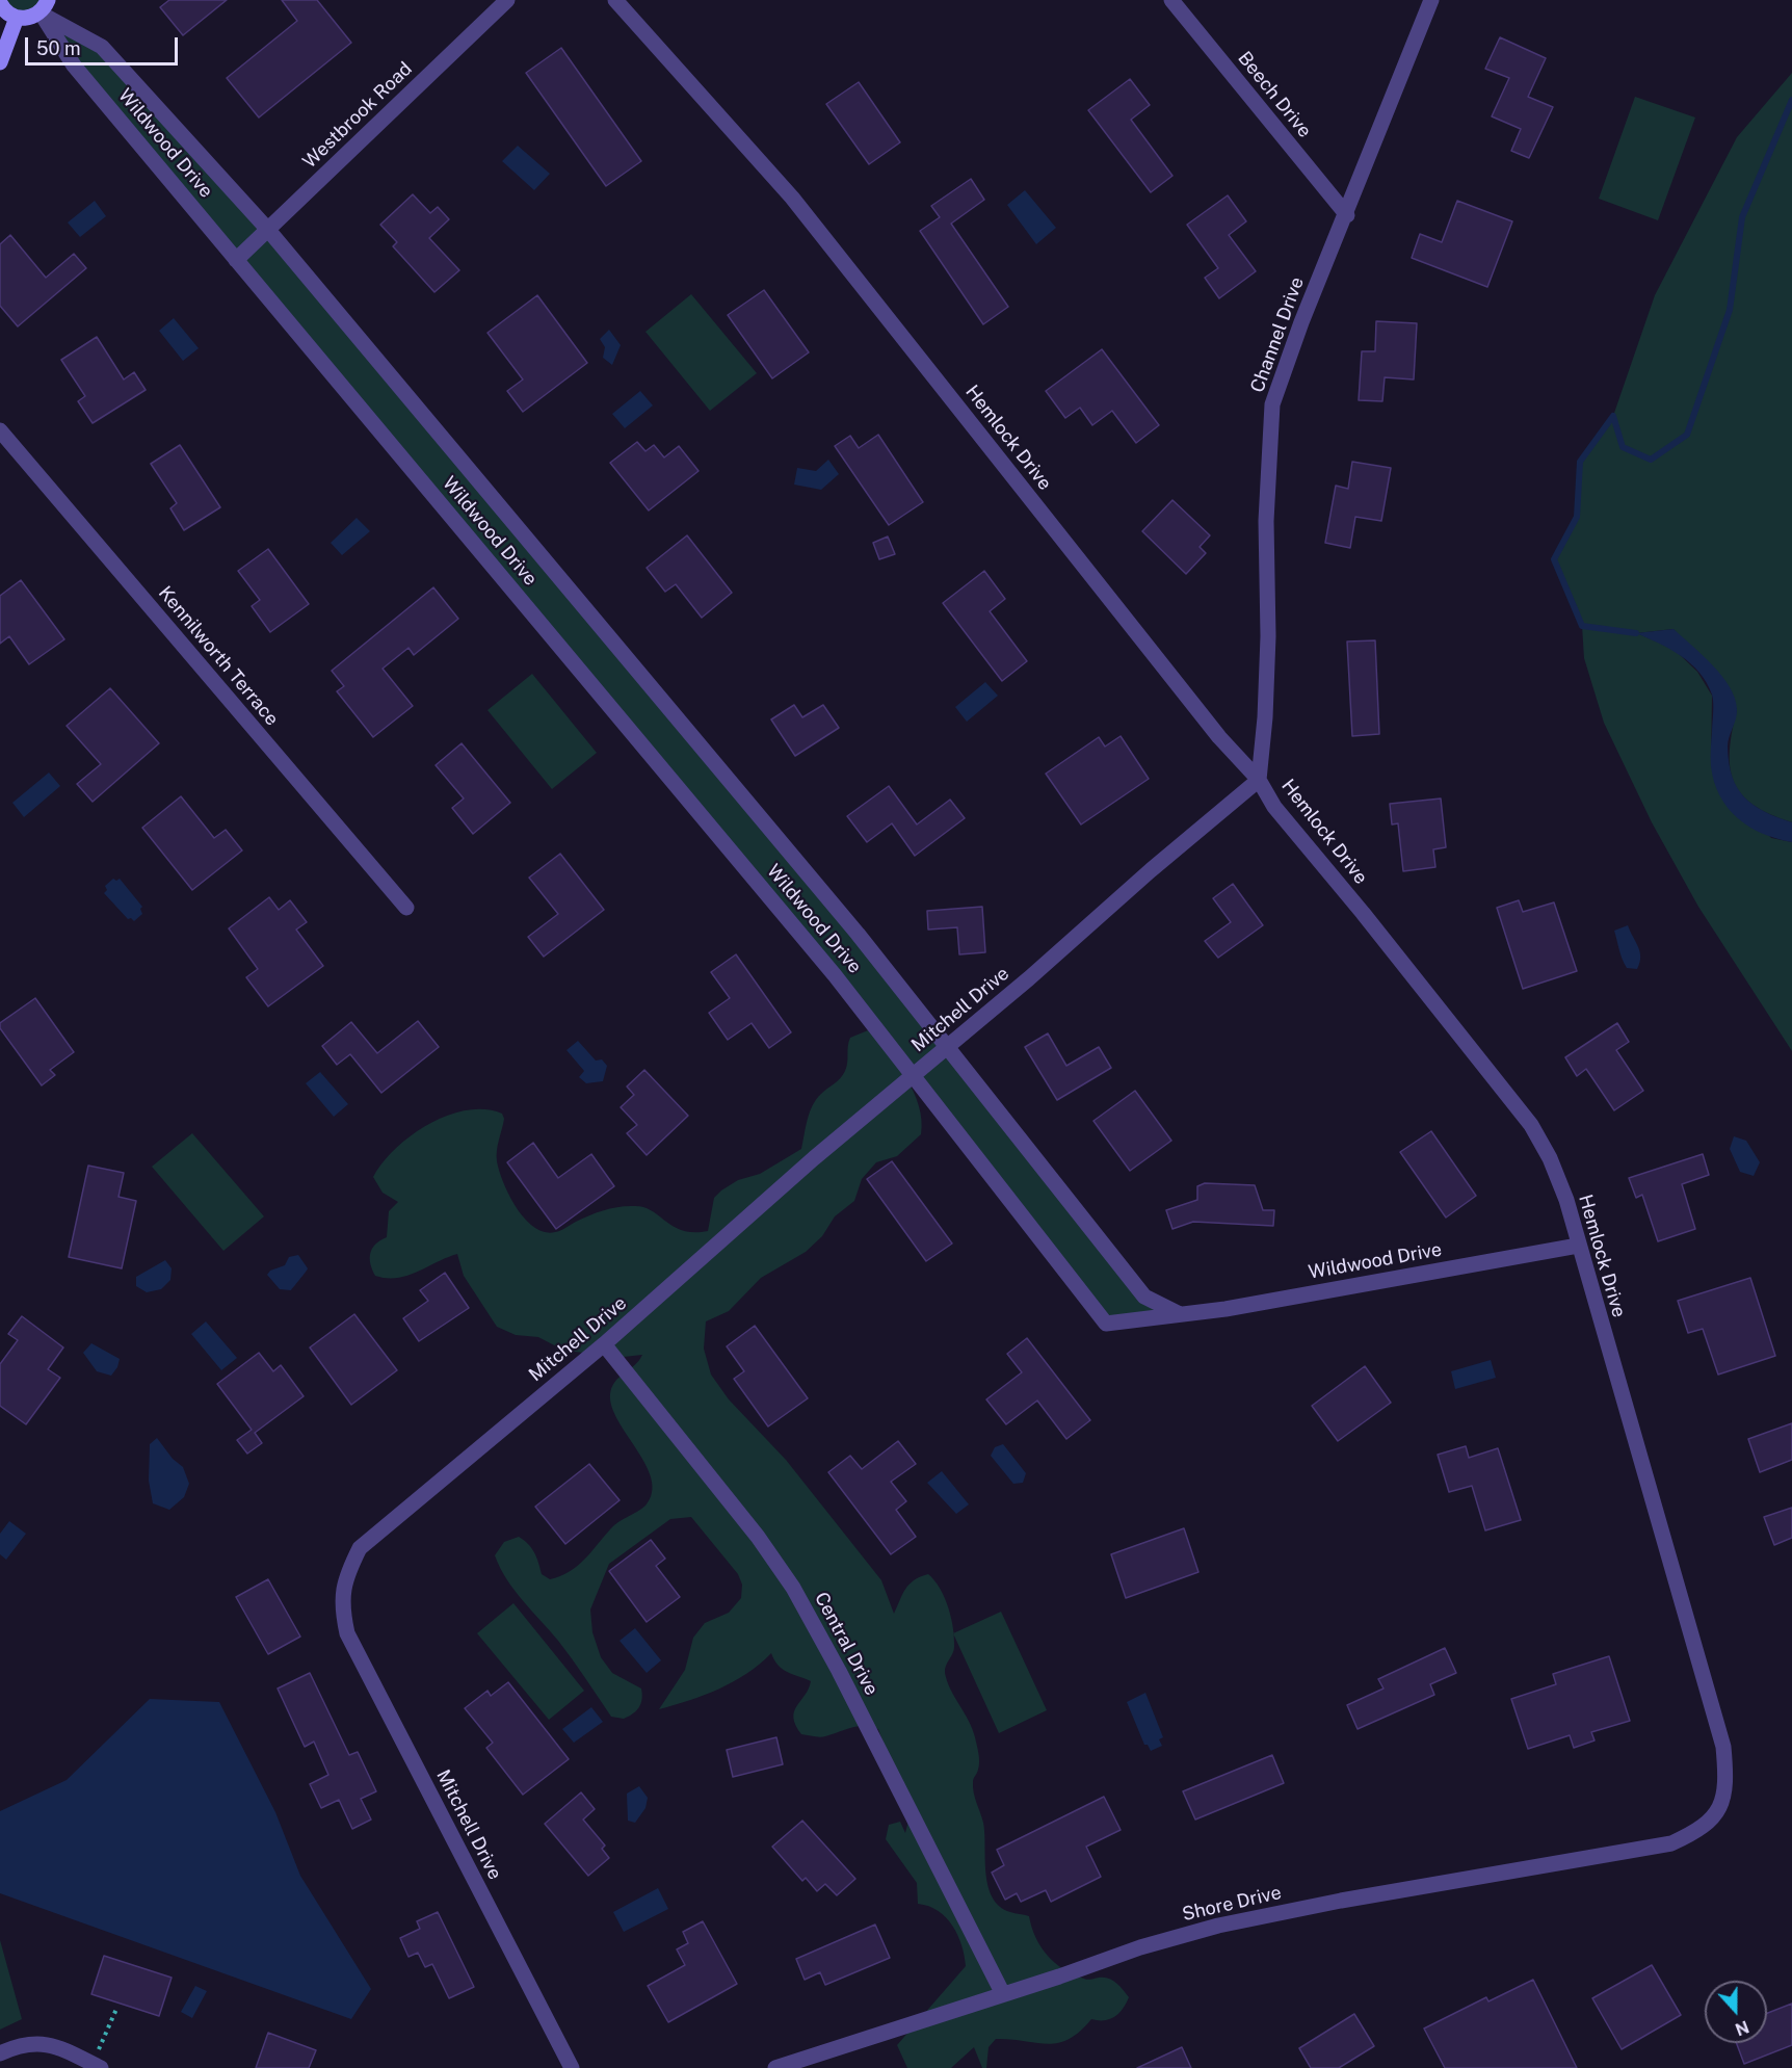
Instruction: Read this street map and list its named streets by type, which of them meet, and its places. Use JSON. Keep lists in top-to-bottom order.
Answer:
{
  "streets": {
    "street": [
      "Beech Drive",
      "Westbrook Road",
      "Wildwood Drive",
      "Channel Drive",
      "Hemlock Drive",
      "Kennilworth Terrace",
      "Mitchell Drive",
      "Central Drive",
      "Shore Drive"
    ]
  },
  "crossings": [
    ["Beech Drive", "Channel Drive"],
    ["Westbrook Road", "Wildwood Drive"],
    ["Wildwood Drive", "Hemlock Drive"],
    ["Wildwood Drive", "Mitchell Drive"],
    ["Channel Drive", "Hemlock Drive"],
    ["Channel Drive", "Mitchell Drive"],
    ["Hemlock Drive", "Mitchell Drive"],
    ["Hemlock Drive", "Shore Drive"],
    ["Mitchell Drive", "Central Drive"],
    ["Central Drive", "Shore Drive"]
  ],
  "scale_bar": "50 m",
  "north": "bottom"
}
